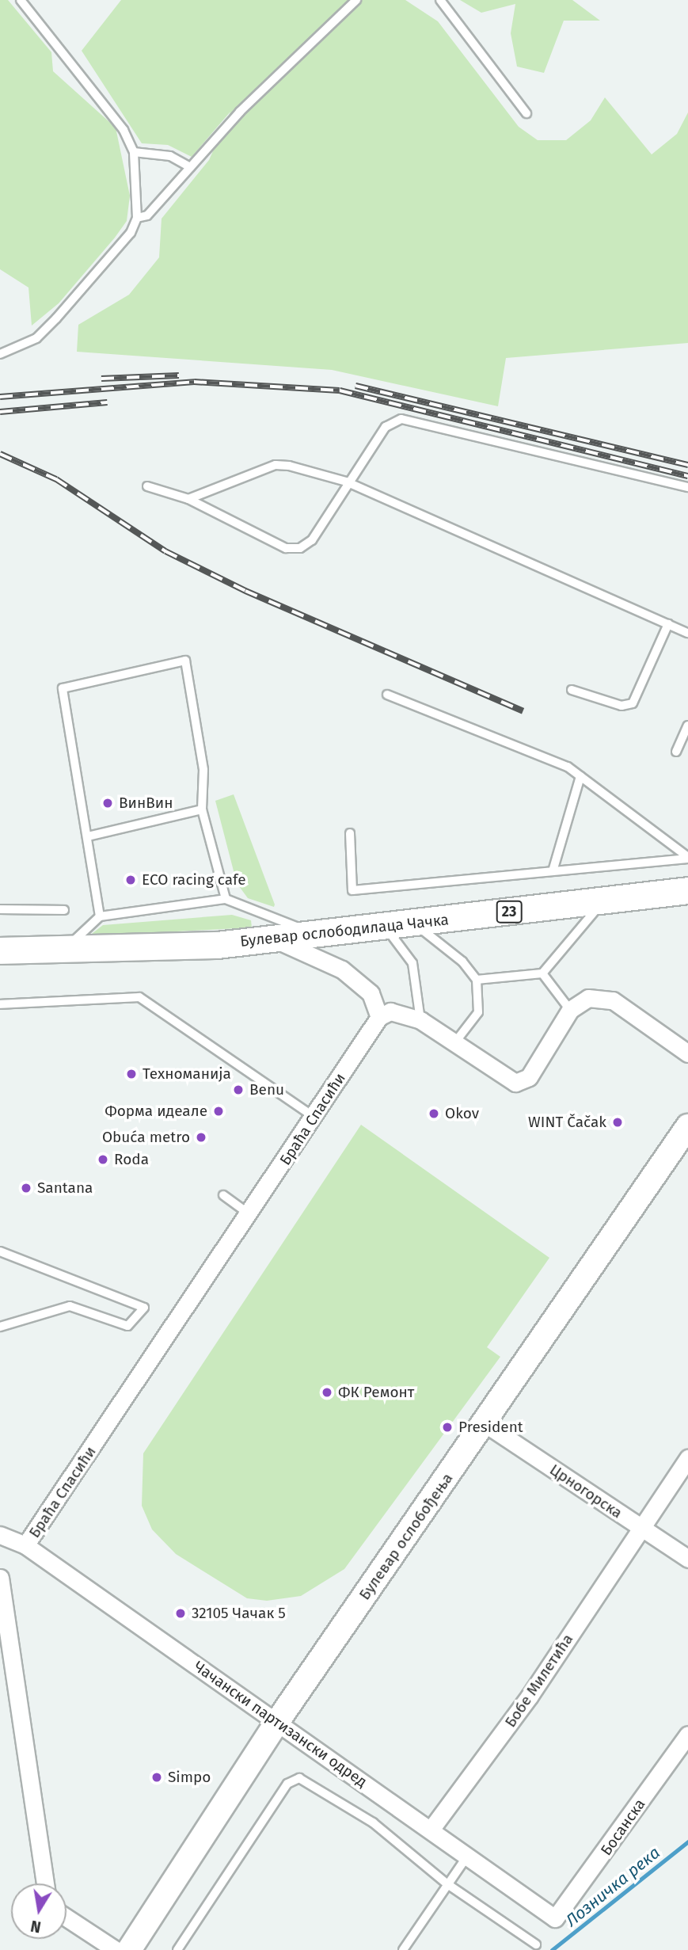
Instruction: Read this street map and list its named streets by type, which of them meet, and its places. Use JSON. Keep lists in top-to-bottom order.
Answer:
{
  "streets": {
    "main road": ["23", "Булевар ослободилаца Чачка", "Булевар ослобођења"],
    "street": [
      "Браћа Спасићи",
      "Црногорска",
      "Бобе Милетића",
      "Чачански партизански одред",
      "Босанска"
    ]
  },
  "crossings": [
    ["Браћа Спасићи", "Чачански партизански одред"],
    ["Црногорска", "Булевар ослобођења"],
    ["Црногорска", "Бобе Милетића"],
    ["Булевар ослобођења", "Чачански партизански одред"],
    ["Бобе Милетића", "Чачански партизански одред"],
    ["Чачански партизански одред", "Босанска"]
  ],
  "water": ["Лозничка река"],
  "places": [
    "ВинВин",
    "ECO racing cafe",
    "Техноманија",
    "Benu",
    "Форма идеале",
    "Okov",
    "WINT Čačak",
    "Obuća metro",
    "Roda",
    "Santana",
    "ФК Ремонт",
    "President",
    "32105 Чачак 5",
    "Simpo"
  ],
  "north": "bottom"
}
